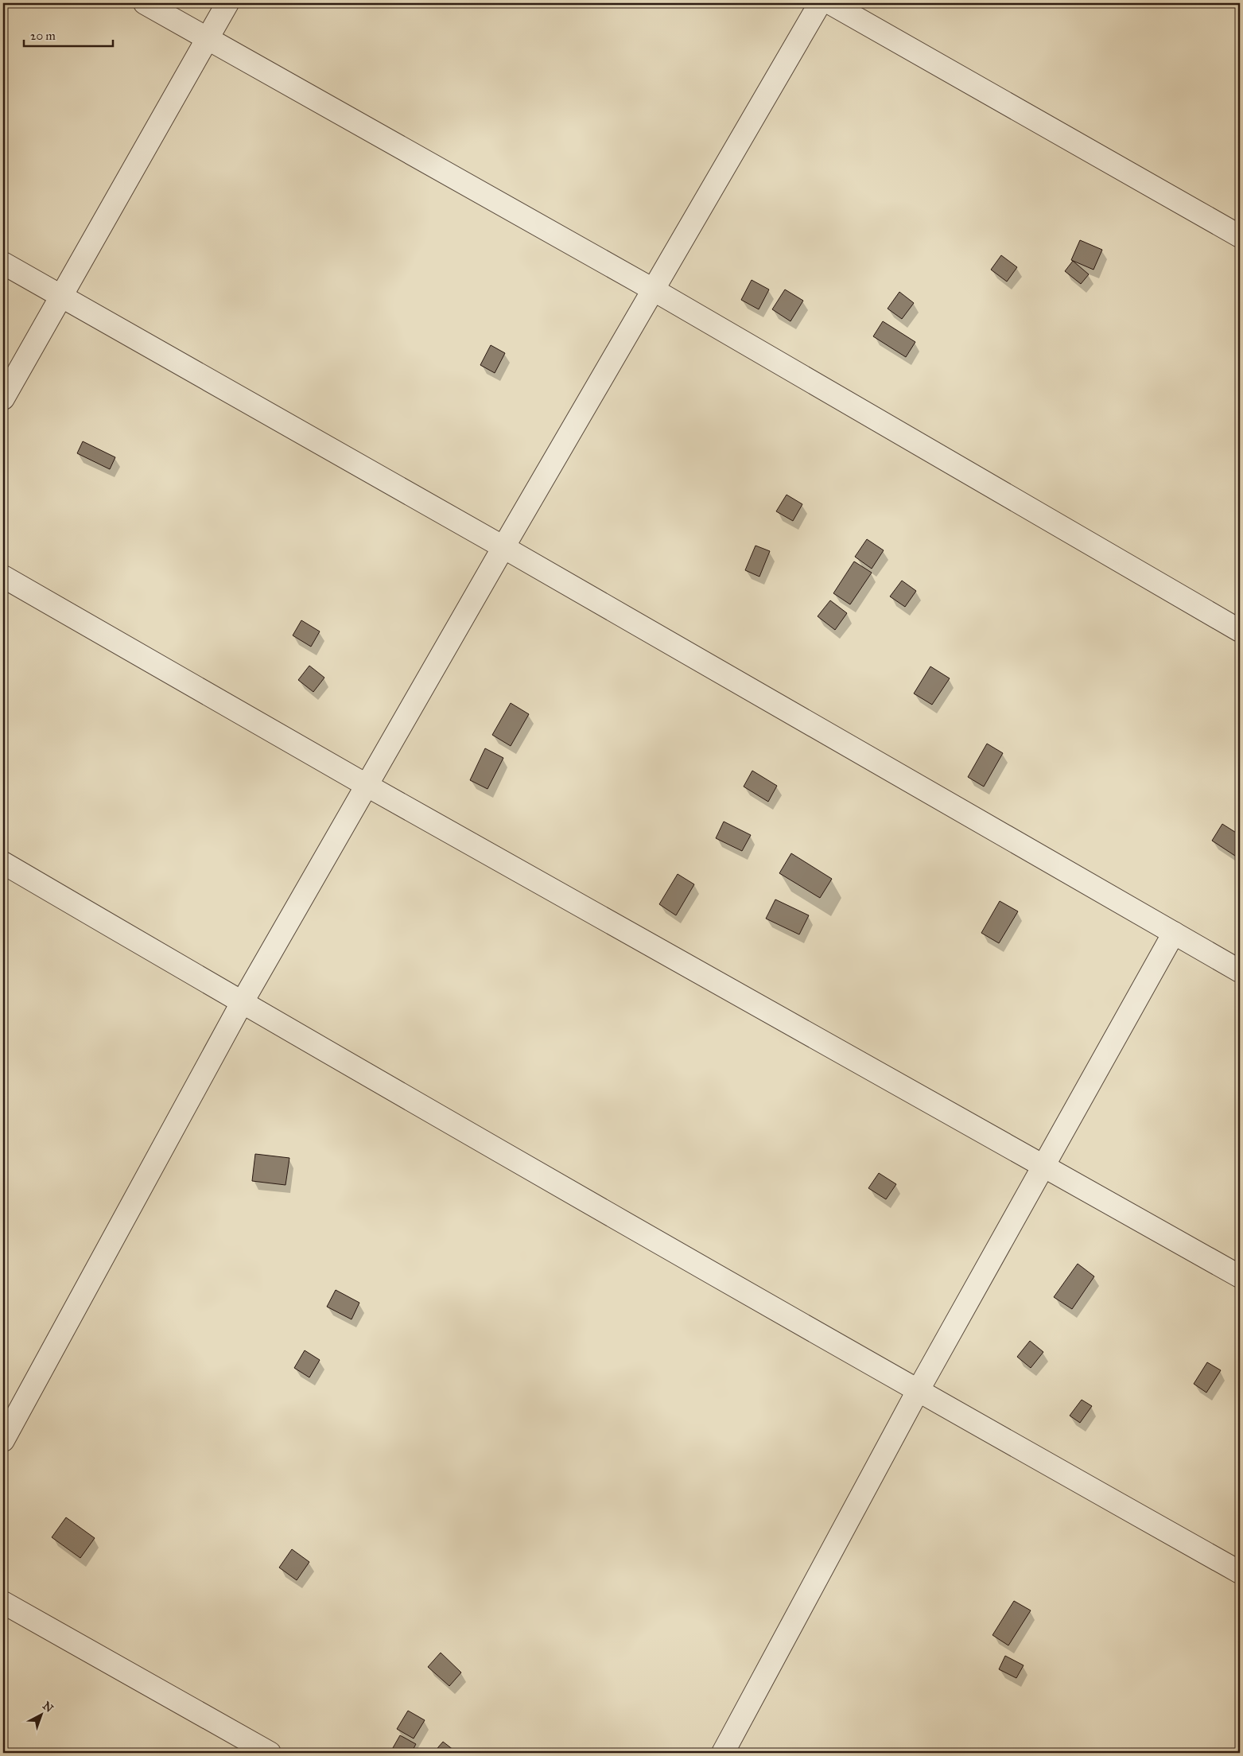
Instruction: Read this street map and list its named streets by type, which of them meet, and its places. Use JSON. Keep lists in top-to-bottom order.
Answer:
{
  "scale_bar": "20 m",
  "north": "top right"
}
